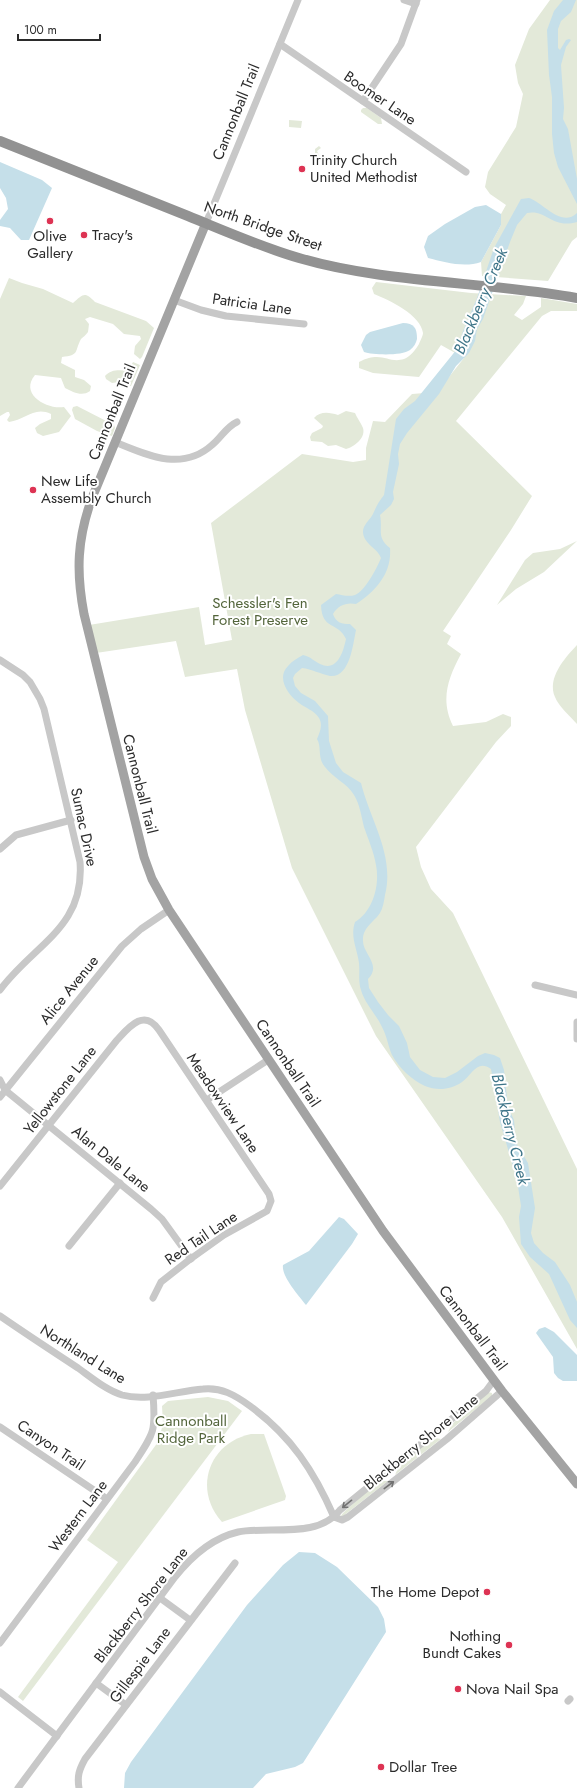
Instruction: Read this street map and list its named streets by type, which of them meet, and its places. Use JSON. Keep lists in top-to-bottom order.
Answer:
{
  "streets": {
    "highway": ["North Bridge Street"],
    "main road": ["Cannonball Trail"],
    "street": [
      "Boomer Lane",
      "Patricia Lane",
      "Sumac Drive",
      "Alice Avenue",
      "Yellowstone Lane",
      "Meadowview Lane",
      "Alan Dale Lane",
      "Red Tail Lane",
      "Northland Lane",
      "Blackberry Shore Lane",
      "Canyon Trail",
      "Western Lane",
      "Gillespie Lane"
    ]
  },
  "crossings": [
    ["Boomer Lane", "Cannonball Trail"],
    ["Cannonball Trail", "North Bridge Street"],
    ["Cannonball Trail", "Patricia Lane"],
    ["Cannonball Trail", "Alice Avenue"],
    ["Cannonball Trail", "Blackberry Shore Lane"],
    ["Alice Avenue", "Alan Dale Lane"],
    ["Yellowstone Lane", "Meadowview Lane"],
    ["Yellowstone Lane", "Alan Dale Lane"],
    ["Meadowview Lane", "Red Tail Lane"],
    ["Alan Dale Lane", "Red Tail Lane"],
    ["Northland Lane", "Blackberry Shore Lane"],
    ["Northland Lane", "Western Lane"],
    ["Canyon Trail", "Western Lane"]
  ],
  "water": ["Blackberry Creek"],
  "parks": ["Schessler's Fen Forest Preserve", "Cannonball Ridge Park"],
  "places": [
    "Trinity Church United Methodist",
    "Olive Gallery",
    "Tracy's",
    "New Life Assembly Church",
    "The Home Depot",
    "Nothing Bundt Cakes",
    "Nova Nail Spa",
    "Dollar Tree"
  ],
  "scale_bar": "100 m"
}
